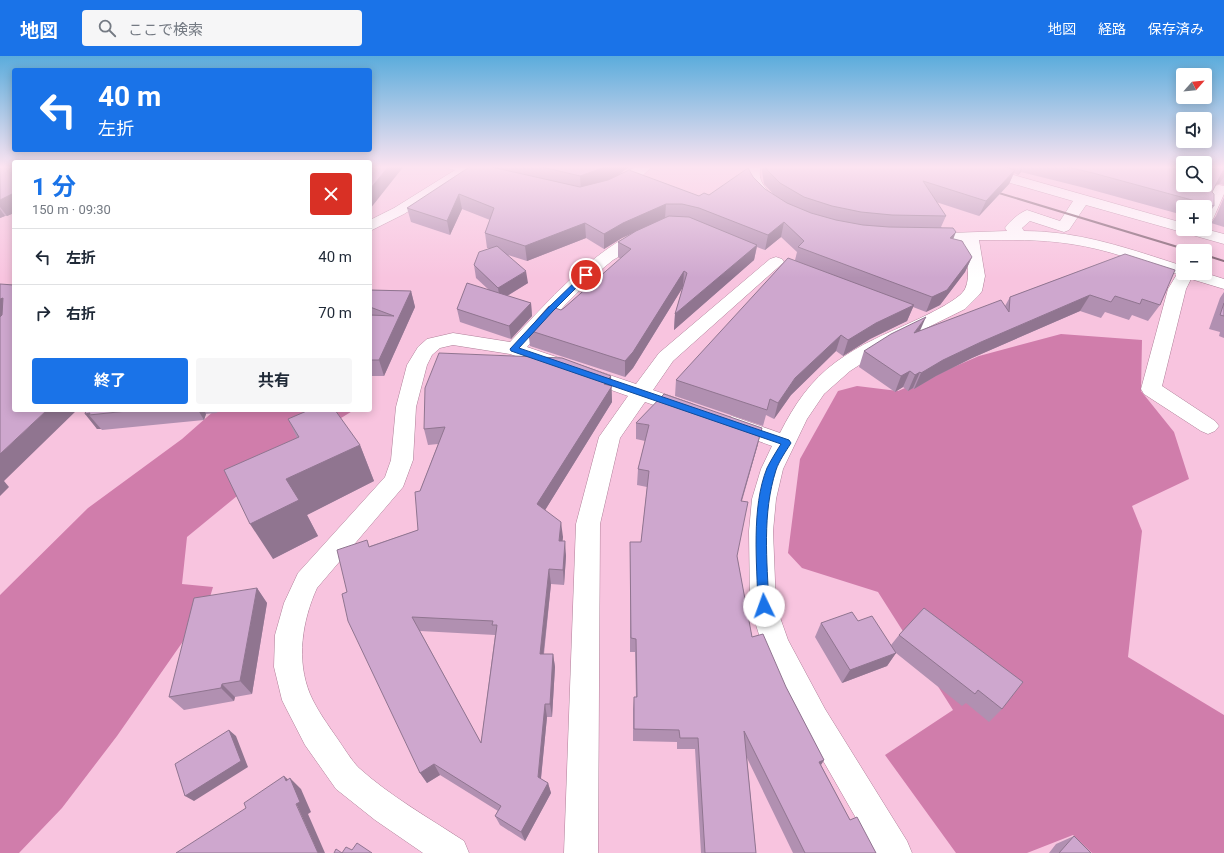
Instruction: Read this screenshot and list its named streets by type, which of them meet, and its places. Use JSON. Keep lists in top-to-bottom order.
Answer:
{
  "north": "top right",
  "page": {
    "header": "地図",
    "search": "ここで検索",
    "nav": ["地図", "経路", "保存済み"],
    "map_buttons": ["+", "−"],
    "turn": ["40 m", "左折"],
    "heading": ["1 分", "150 m · 09:30"],
    "list": [
      {
        "name": "左折",
        "value": "40 m"
      },
      {
        "name": "右折",
        "value": "70 m"
      }
    ],
    "buttons": ["終了", "共有"]
  }
}
